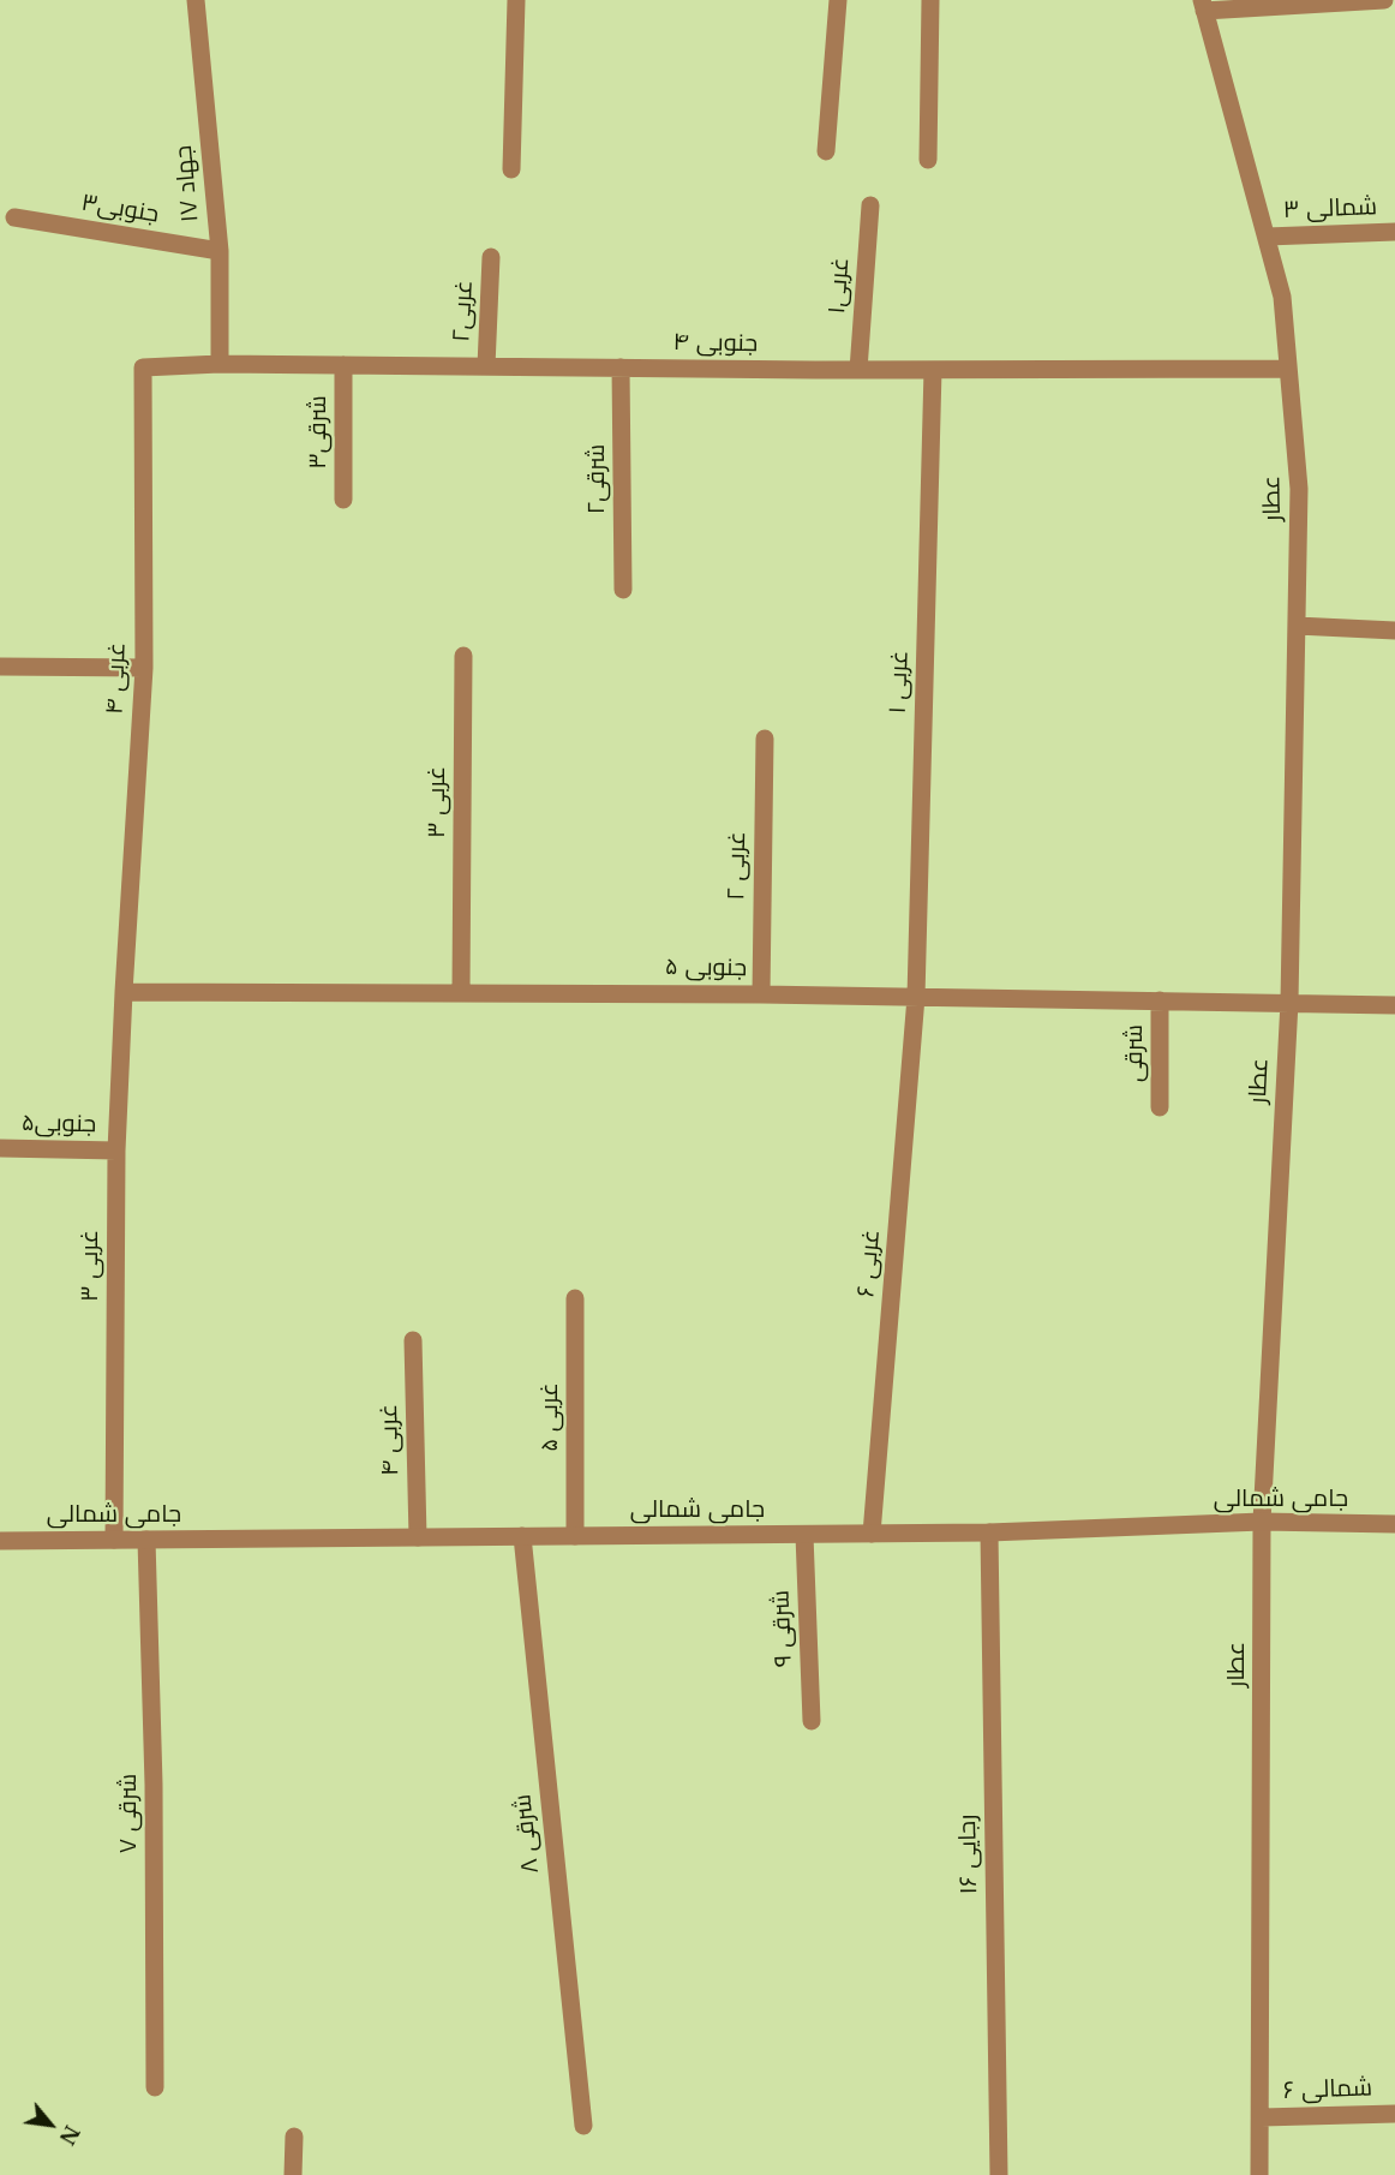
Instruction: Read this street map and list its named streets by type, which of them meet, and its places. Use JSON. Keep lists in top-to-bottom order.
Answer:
{
  "streets": {
    "street": [
      "جهاد ۱۷",
      "جنوبی۳",
      "شمالی ۳",
      "غربی۱",
      "غربی۲",
      "جنوبی ۴",
      "شرقی۳",
      "شرقی۲",
      "عطار",
      "غربی ۴",
      "غربی ۱",
      "غربی ۳",
      "غربی ۲",
      "جنوبی ۵",
      "شرقی",
      "جنوبی۵",
      "غربی ۶",
      "غربی ۵",
      "جامی شمالی",
      "شرقی ۹",
      "شرقی ۷",
      "شرقی ۸",
      "رجایی ۱۶",
      "شمالی ۶"
    ]
  },
  "crossings": [
    ["جهاد ۱۷", "جنوبی۳"],
    ["جهاد ۱۷", "جنوبی ۴"],
    ["شمالی ۳", "عطار"],
    ["غربی۱", "جنوبی ۴"],
    ["غربی۲", "جنوبی ۴"],
    ["جنوبی ۴", "شرقی۳"],
    ["جنوبی ۴", "شرقی۲"],
    ["جنوبی ۴", "عطار"],
    ["جنوبی ۴", "غربی ۴"],
    ["جنوبی ۴", "غربی ۱"],
    ["عطار", "جنوبی ۵"],
    ["عطار", "جامی شمالی"],
    ["عطار", "شمالی ۶"],
    ["غربی ۴", "غربی ۳"],
    ["غربی ۴", "جنوبی ۵"],
    ["غربی ۴", "جامی شمالی"],
    ["غربی ۱", "جنوبی ۵"],
    ["غربی ۱", "غربی ۶"],
    ["غربی ۳", "جنوبی ۵"],
    ["غربی ۳", "جنوبی۵"],
    ["غربی ۳", "جامی شمالی"],
    ["غربی ۲", "جنوبی ۵"],
    ["جنوبی ۵", "شرقی"],
    ["جنوبی ۵", "غربی ۶"],
    ["غربی ۶", "جامی شمالی"],
    ["غربی ۵", "جامی شمالی"],
    ["جامی شمالی", "شرقی ۹"],
    ["جامی شمالی", "شرقی ۷"],
    ["جامی شمالی", "شرقی ۸"],
    ["جامی شمالی", "رجایی ۱۶"]
  ],
  "north": "bottom right"
}
